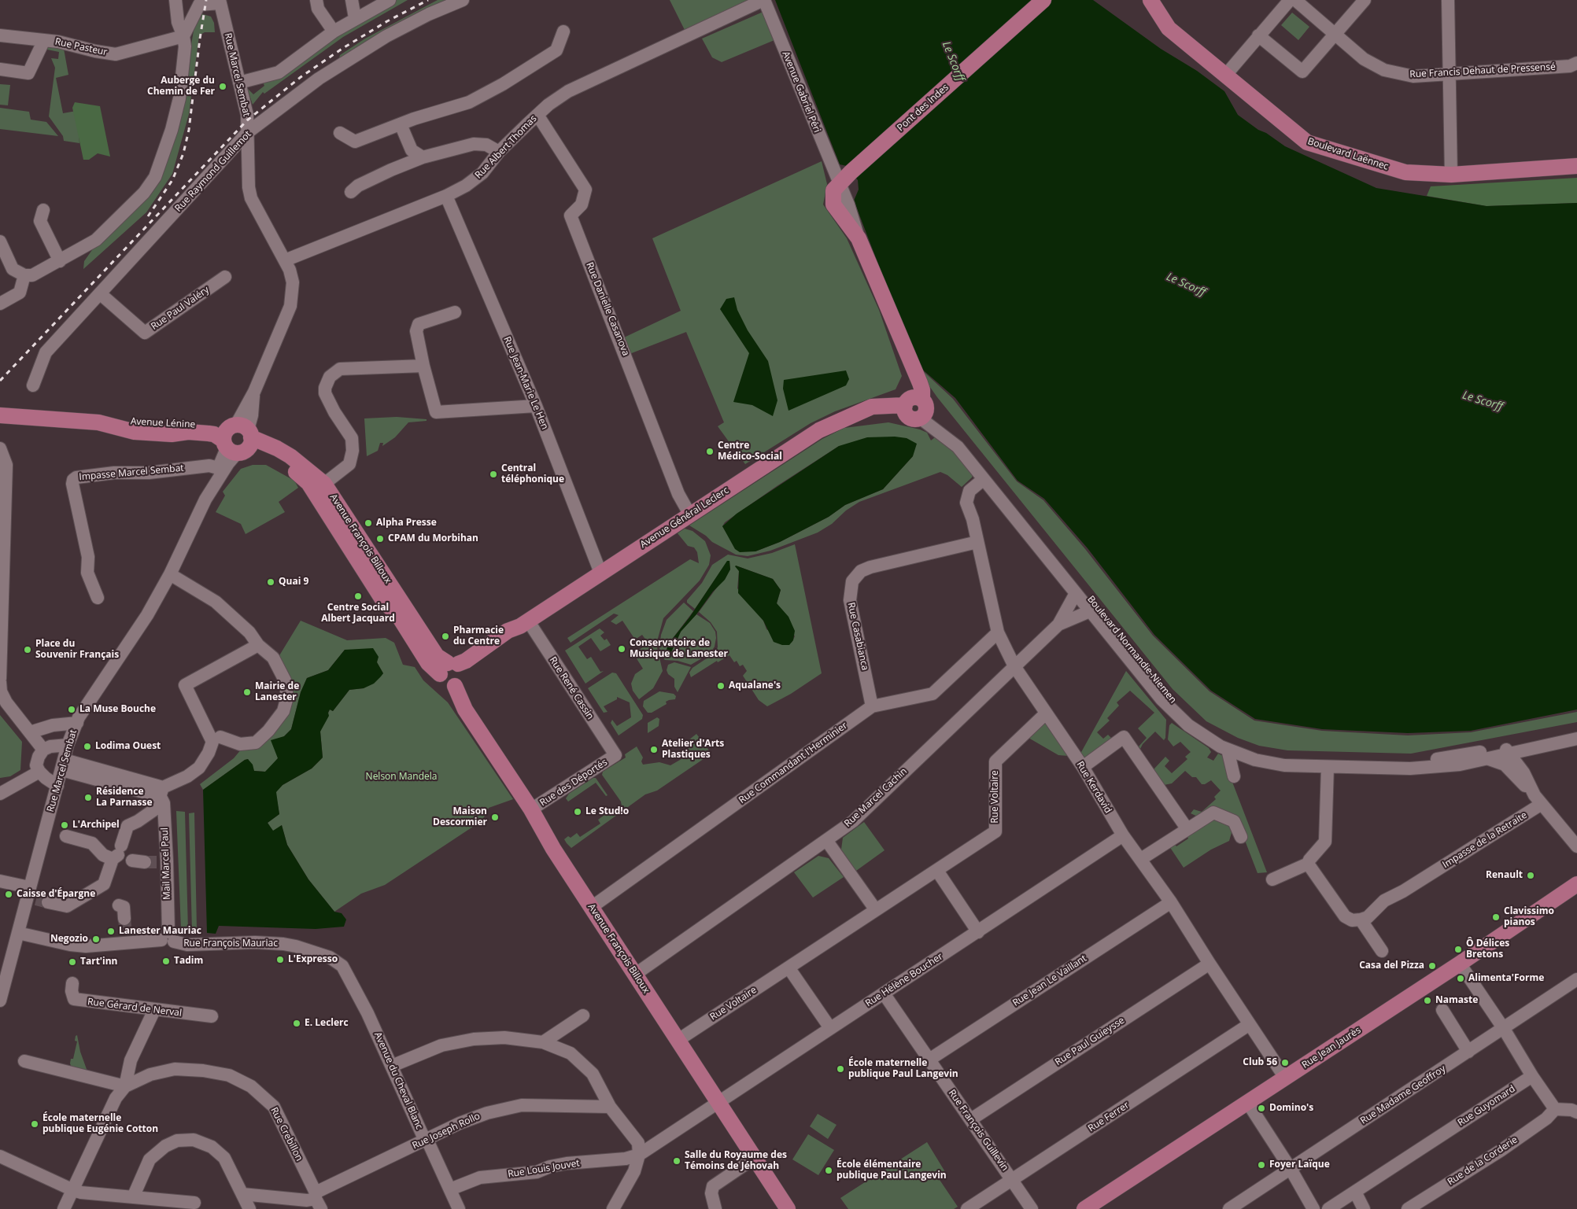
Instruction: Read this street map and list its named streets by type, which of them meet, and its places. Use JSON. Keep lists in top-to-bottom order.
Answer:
{
  "streets": {
    "main road": [
      "Pont des Indes",
      "Boulevard Laënnec",
      "Avenue Lénine",
      "Avenue Général Leclerc",
      "Avenue François Billoux",
      "Rue Jean Jaurès"
    ],
    "street": [
      "Rue Pasteur",
      "Rue Francis Dehaut de Pressensé",
      "Rue Marcel Sembat",
      "Avenue Gabriel Péri",
      "Rue Albert Thomas",
      "Rue Raymond Guillemot",
      "Rue Paul Valéry",
      "Rue Danielle Casanova",
      "Rue Jean-Marie Le Hen",
      "Impasse Marcel Sembat",
      "Rue Casabianca",
      "Boulevard Normandie-Niemen",
      "Rue René Cassin",
      "Rue Commandant l'Herminier",
      "Rue des Déportés",
      "Rue Kerdavid",
      "Rue Voltaire",
      "Rue Marcel Cachin",
      "Impasse de la Retraite",
      "Mail Marcel Paul",
      "Rue François Mauriac",
      "Rue Hélène Boucher",
      "Rue Jean Le Vaillant",
      "Rue Gérard de Nerval",
      "Rue Paul Guieysse",
      "Avenue du Cheval Blanc",
      "Rue Madame Geoffroy",
      "Rue Guyomard",
      "Rue Ferrer",
      "Rue François Guillevin",
      "Rue Joseph Rollo",
      "Rue Crebillon",
      "Rue de la Corderie",
      "Rue Louis Jouvet"
    ]
  },
  "crossings": [
    ["Rue Marcel Sembat", "Rue Albert Thomas"],
    ["Rue Marcel Sembat", "Rue Raymond Guillemot"],
    ["Rue Marcel Sembat", "Avenue Lénine"],
    ["Rue Marcel Sembat", "Impasse Marcel Sembat"],
    ["Rue Marcel Sembat", "Avenue François Billoux"],
    ["Rue Marcel Sembat", "Rue François Mauriac"],
    ["Avenue Gabriel Péri", "Pont des Indes"],
    ["Avenue Gabriel Péri", "Rue Albert Thomas"],
    ["Rue Albert Thomas", "Rue Danielle Casanova"],
    ["Rue Albert Thomas", "Rue Jean-Marie Le Hen"],
    ["Rue Raymond Guillemot", "Rue Paul Valéry"],
    ["Rue Danielle Casanova", "Avenue Général Leclerc"],
    ["Rue Jean-Marie Le Hen", "Avenue Général Leclerc"],
    ["Avenue Lénine", "Avenue François Billoux"],
    ["Avenue Général Leclerc", "Avenue François Billoux"],
    ["Avenue Général Leclerc", "Boulevard Normandie-Niemen"],
    ["Avenue Général Leclerc", "Rue René Cassin"],
    ["Avenue François Billoux", "Rue Commandant l'Herminier"],
    ["Avenue François Billoux", "Rue des Déportés"],
    ["Avenue François Billoux", "Rue Voltaire"],
    ["Avenue François Billoux", "Rue Marcel Cachin"],
    ["Avenue François Billoux", "Rue Hélène Boucher"],
    ["Rue Casabianca", "Rue Commandant l'Herminier"],
    ["Rue Casabianca", "Rue Kerdavid"],
    ["Boulevard Normandie-Niemen", "Rue Kerdavid"],
    ["Boulevard Normandie-Niemen", "Rue Marcel Cachin"],
    ["Rue René Cassin", "Rue des Déportés"],
    ["Rue Commandant l'Herminier", "Rue Kerdavid"],
    ["Rue Kerdavid", "Rue Voltaire"],
    ["Rue Kerdavid", "Rue Marcel Cachin"],
    ["Rue Kerdavid", "Rue Hélène Boucher"],
    ["Rue Kerdavid", "Rue Jean Le Vaillant"],
    ["Rue Kerdavid", "Rue Paul Guieysse"],
    ["Rue Kerdavid", "Rue Jean Jaurès"],
    ["Rue Kerdavid", "Rue Ferrer"],
    ["Mail Marcel Paul", "Rue François Mauriac"],
    ["Rue François Mauriac", "Avenue du Cheval Blanc"],
    ["Rue Hélène Boucher", "Rue François Guillevin"],
    ["Rue Hélène Boucher", "Rue Louis Jouvet"],
    ["Rue Jean Le Vaillant", "Rue François Guillevin"],
    ["Rue Paul Guieysse", "Rue François Guillevin"],
    ["Avenue du Cheval Blanc", "Rue Joseph Rollo"],
    ["Avenue du Cheval Blanc", "Rue Louis Jouvet"],
    ["Rue Ferrer", "Rue François Guillevin"],
    ["Rue Joseph Rollo", "Rue Crebillon"]
  ],
  "water": ["Le Scorff"],
  "parks": ["Nelson Mandela"],
  "places": [
    "Auberge du Chemin de Fer",
    "Centre Médico-Social",
    "Central téléphonique",
    "Alpha Presse",
    "CPAM du Morbihan",
    "Quai 9",
    "Centre Social Albert Jacquard",
    "Pharmacie du Centre",
    "Conservatoire de Musique de Lanester",
    "Place du Souvenir Français",
    "Aqualane's",
    "Mairie de Lanester",
    "La Muse Bouche",
    "Lodima Ouest",
    "Atelier d'Arts Plastiques",
    "Résidence La Parnasse",
    "Le Stud!o",
    "Maison Descormier",
    "L'Archipel",
    "Renault",
    "Caisse d'Épargne",
    "Clavissimo pianos",
    "Lanester Mauriac",
    "Negozio",
    "Ô Délices Bretons",
    "L'Expresso",
    "Tadim",
    "Tart'inn",
    "Casa del Pizza",
    "Alimenta'Forme",
    "Namaste",
    "E. Leclerc",
    "Club 56",
    "École maternelle publique Paul Langevin",
    "Domino's",
    "École maternelle publique Eugénie Cotton",
    "Salle du Royaume des Témoins de Jéhovah",
    "Foyer Laïque",
    "École élémentaire publique Paul Langevin"
  ]
}
